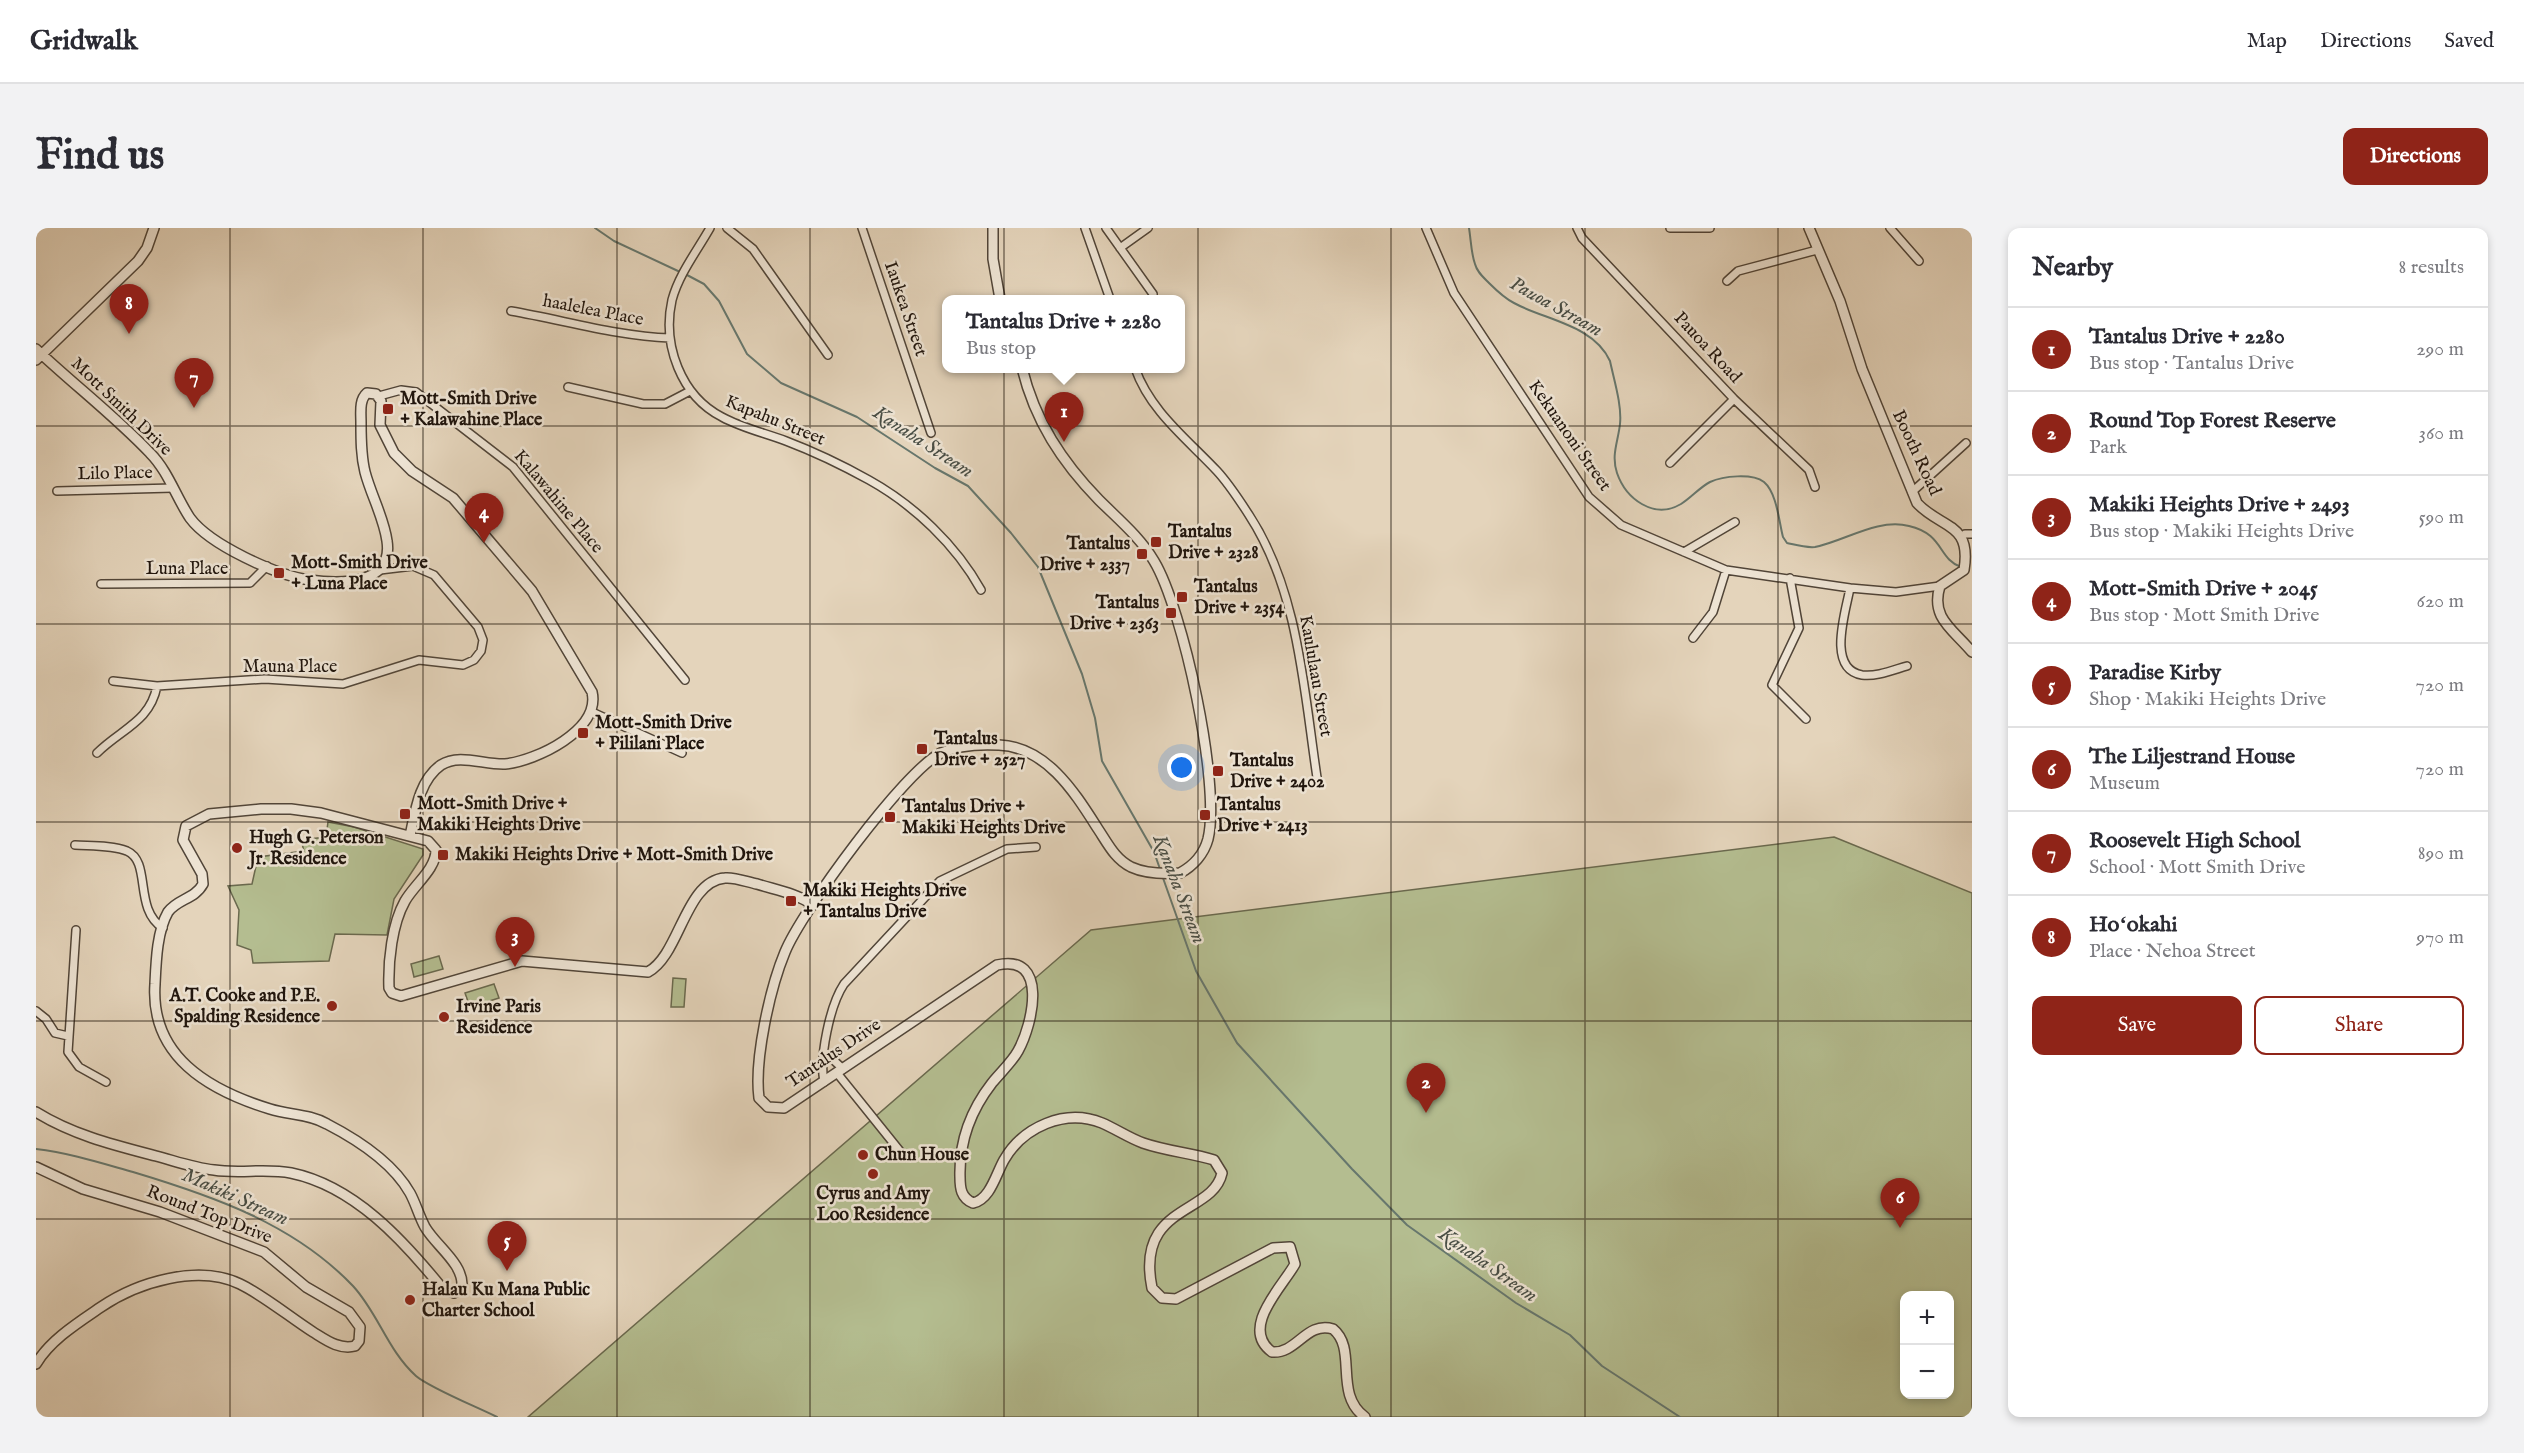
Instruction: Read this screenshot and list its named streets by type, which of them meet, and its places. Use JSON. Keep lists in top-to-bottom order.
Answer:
{
  "streets": {
    "street": [
      "Iaukea Street",
      "haalelea Place",
      "Pauoa Road",
      "Mott Smith Drive",
      "Kapahu Street",
      "Kekuanoni Street",
      "Booth Road",
      "Lilo Place",
      "Kalawahine Place",
      "Luna Place",
      "Mauna Place",
      "Kaululaau Street",
      "Tantalus Drive",
      "Round Top Drive"
    ]
  },
  "crossings": [
    ["haalelea Place", "Kapahu Street"],
    ["Mott Smith Drive", "Lilo Place"],
    ["Mott Smith Drive", "Luna Place"],
    ["Mott Smith Drive", "Mauna Place"],
    ["Kekuanoni Street", "Booth Road"]
  ],
  "water": ["Pauoa Stream", "Kanaha Stream", "Makiki Stream"],
  "places": {
    "transit": [
      "Mott-Smith Drive + Kalawahine Place",
      "Tantalus Drive + 2328",
      "Tantalus Drive + 2337",
      "Mott-Smith Drive + Luna Place",
      "Tantalus Drive + 2354",
      "Tantalus Drive + 2363",
      "Mott-Smith Drive + Pililani Place",
      "Tantalus Drive + 2527",
      "Tantalus Drive + 2402",
      "Mott-Smith Drive + Makiki Heights Drive",
      "Tantalus Drive + 2413",
      "Tantalus Drive + Makiki Heights Drive",
      "Makiki Heights Drive + Mott-Smith Drive",
      "Makiki Heights Drive + Tantalus Drive"
    ],
    "other": [
      "Hugh G. Peterson Jr. Residence",
      "A.T. Cooke and P.E. Spalding Residence",
      "Irvine Paris Residence",
      "Chun House",
      "Cyrus and Amy Loo Residence",
      "Halau Ku Mana Public Charter School"
    ]
  },
  "page": {
    "header": "Gridwalk",
    "nav": ["Map", "Directions", "Saved"],
    "buttons": [
      "Directions",
      ["Save", "Share"]
    ],
    "title": "Find us",
    "heading": ["Nearby", "8 results"],
    "pins": [
      "8",
      "7",
      "1",
      "4",
      "3",
      "2",
      "6",
      "5"
    ],
    "popup": ["Tantalus Drive + 2280", "Bus stop"],
    "list": [
      {
        "mark": "1",
        "name": "Tantalus Drive + 2280",
        "note": "Bus stop · Tantalus Drive",
        "value": "290 m"
      },
      {
        "mark": "2",
        "name": "Round Top Forest Reserve",
        "note": "Park",
        "value": "360 m"
      },
      {
        "mark": "3",
        "name": "Makiki Heights Drive + 2493",
        "note": "Bus stop · Makiki Heights Drive",
        "value": "590 m"
      },
      {
        "mark": "4",
        "name": "Mott-Smith Drive + 2045",
        "note": "Bus stop · Mott Smith Drive",
        "value": "620 m"
      },
      {
        "mark": "5",
        "name": "Paradise Kirby",
        "note": "Shop · Makiki Heights Drive",
        "value": "720 m"
      },
      {
        "mark": "6",
        "name": "The Liljestrand House",
        "note": "Museum",
        "value": "720 m"
      },
      {
        "mark": "7",
        "name": "Roosevelt High School",
        "note": "School · Mott Smith Drive",
        "value": "890 m"
      },
      {
        "mark": "8",
        "name": "Hoʻokahi",
        "note": "Place · Nehoa Street",
        "value": "970 m"
      }
    ],
    "map_buttons": ["+", "−"]
  }
}
